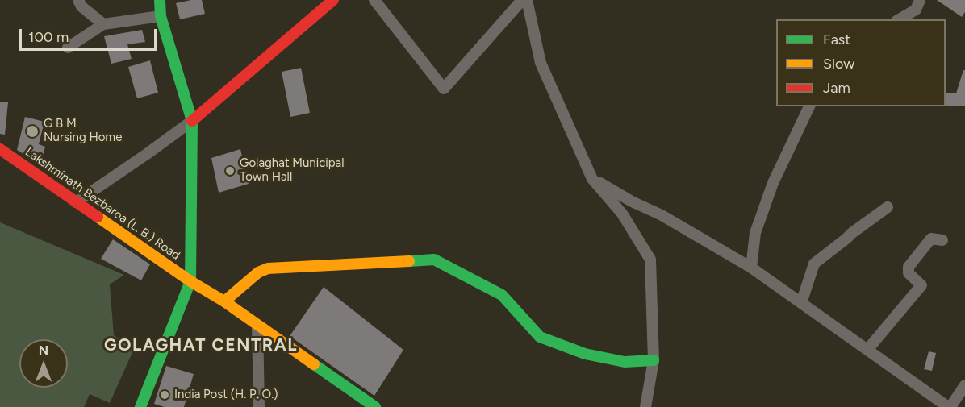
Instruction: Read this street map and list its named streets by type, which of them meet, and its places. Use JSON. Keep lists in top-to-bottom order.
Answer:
{
  "streets": {
    "street": ["Lakshminath Bezbaroa (L. B.) Road"]
  },
  "districts": ["GOLAGHAT CENTRAL"],
  "places": ["G B M Nursing Home", "Golaghat Municipal Town Hall", "India Post (H. P. O.)"],
  "legend": ["Fast", "Slow", "Jam"],
  "scale_bar": "100 m",
  "north": "top"
}
